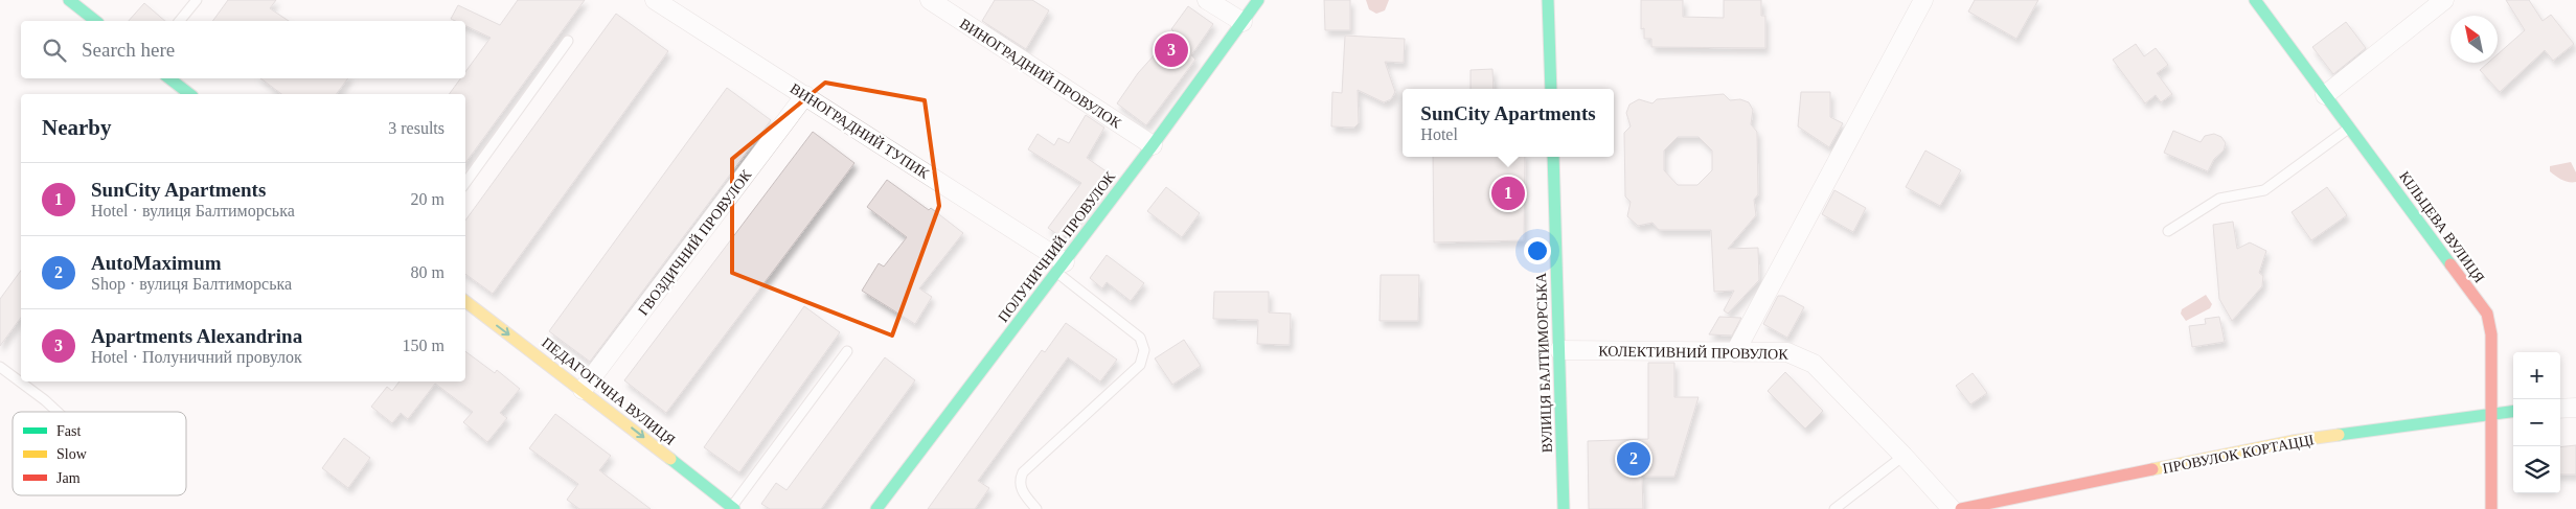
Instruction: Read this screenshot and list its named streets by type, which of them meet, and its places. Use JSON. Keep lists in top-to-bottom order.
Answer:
{
  "streets": {
    "street": [
      "ВИНОГРАДНИЙ ПРОВУЛОК",
      "ВИНОГРАДНИЙ ТУПИК",
      "КІЛЬЦЕВА ВУЛИЦЯ",
      "ГВОЗДИЧНИЙ ПРОВУЛОК",
      "ПОЛУНИЧНИЙ ПРОВУЛОК",
      "КОЛЕКТИВНИЙ ПРОВУЛОК",
      "ВУЛИЦЯ БАЛТИМОРСЬКА",
      "ПЕДАГОГІЧНА ВУЛИЦЯ",
      "ПРОВУЛОК КОРТАЦЦІ"
    ]
  },
  "crossings": [
    ["ВИНОГРАДНИЙ ПРОВУЛОК", "ПОЛУНИЧНИЙ ПРОВУЛОК"],
    ["ВИНОГРАДНИЙ ТУПИК", "ГВОЗДИЧНИЙ ПРОВУЛОК"],
    ["ВИНОГРАДНИЙ ТУПИК", "ПОЛУНИЧНИЙ ПРОВУЛОК"],
    ["КІЛЬЦЕВА ВУЛИЦЯ", "ПРОВУЛОК КОРТАЦЦІ"],
    ["ГВОЗДИЧНИЙ ПРОВУЛОК", "ПЕДАГОГІЧНА ВУЛИЦЯ"],
    ["КОЛЕКТИВНИЙ ПРОВУЛОК", "ВУЛИЦЯ БАЛТИМОРСЬКА"]
  ],
  "one_way": ["ПЕДАГОГІЧНА ВУЛИЦЯ"],
  "legend": ["Fast", "Slow", "Jam"],
  "north": "top left",
  "page": {
    "search": "Search here",
    "pins": ["3", "1", "2"],
    "popup": ["SunCity Apartments", "Hotel"],
    "heading": ["Nearby", "3 results"],
    "list": [
      {
        "mark": "1",
        "name": "SunCity Apartments",
        "note": "Hotel · вулиця Балтиморська",
        "value": "20 m"
      },
      {
        "mark": "2",
        "name": "AutoMaximum",
        "note": "Shop · вулиця Балтиморська",
        "value": "80 m"
      },
      {
        "mark": "3",
        "name": "Apartments Alexandrina",
        "note": "Hotel · Полуничний провулок",
        "value": "150 m"
      }
    ],
    "map_buttons": ["+", "−"]
  }
}
